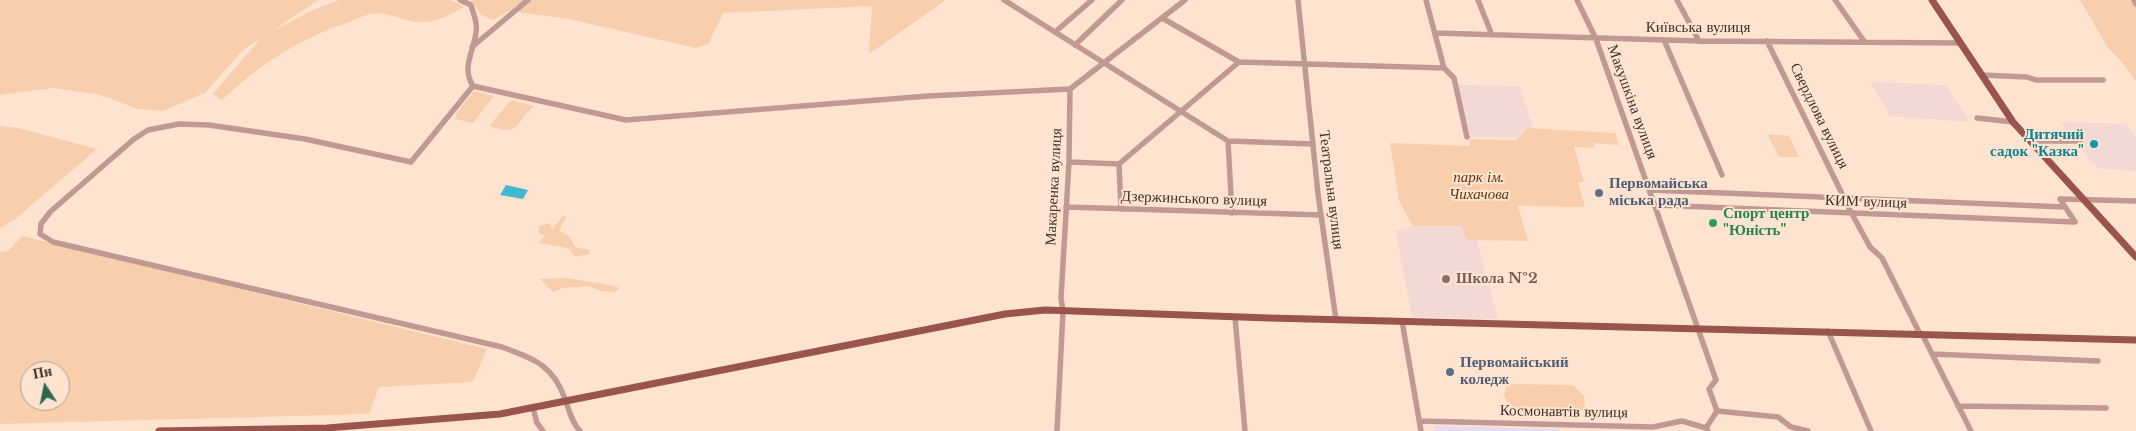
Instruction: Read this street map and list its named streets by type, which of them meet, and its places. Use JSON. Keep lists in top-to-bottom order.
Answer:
{
  "streets": {
    "street": [
      "Київська вулиця",
      "Макушкіна вулиця",
      "Свердлова вулиця",
      "Макаренка вулиця",
      "Театральна вулиця",
      "Дзержинського вулиця",
      "КИМ вулиця",
      "Космонавтів вулиця"
    ]
  },
  "crossings": [
    ["Київська вулиця", "Макушкіна вулиця"],
    ["Київська вулиця", "Свердлова вулиця"],
    ["Макушкіна вулиця", "КИМ вулиця"],
    ["Свердлова вулиця", "КИМ вулиця"],
    ["Макаренка вулиця", "Дзержинського вулиця"],
    ["Театральна вулиця", "Дзержинського вулиця"]
  ],
  "parks": ["парк ім. Чихачова"],
  "places": [
    "Дитячий садок \"Казка\"",
    "Первомайська міська рада",
    "Спорт центр \"Юність\"",
    "Школа №2",
    "Первомайський коледж"
  ],
  "north": "top"
}
